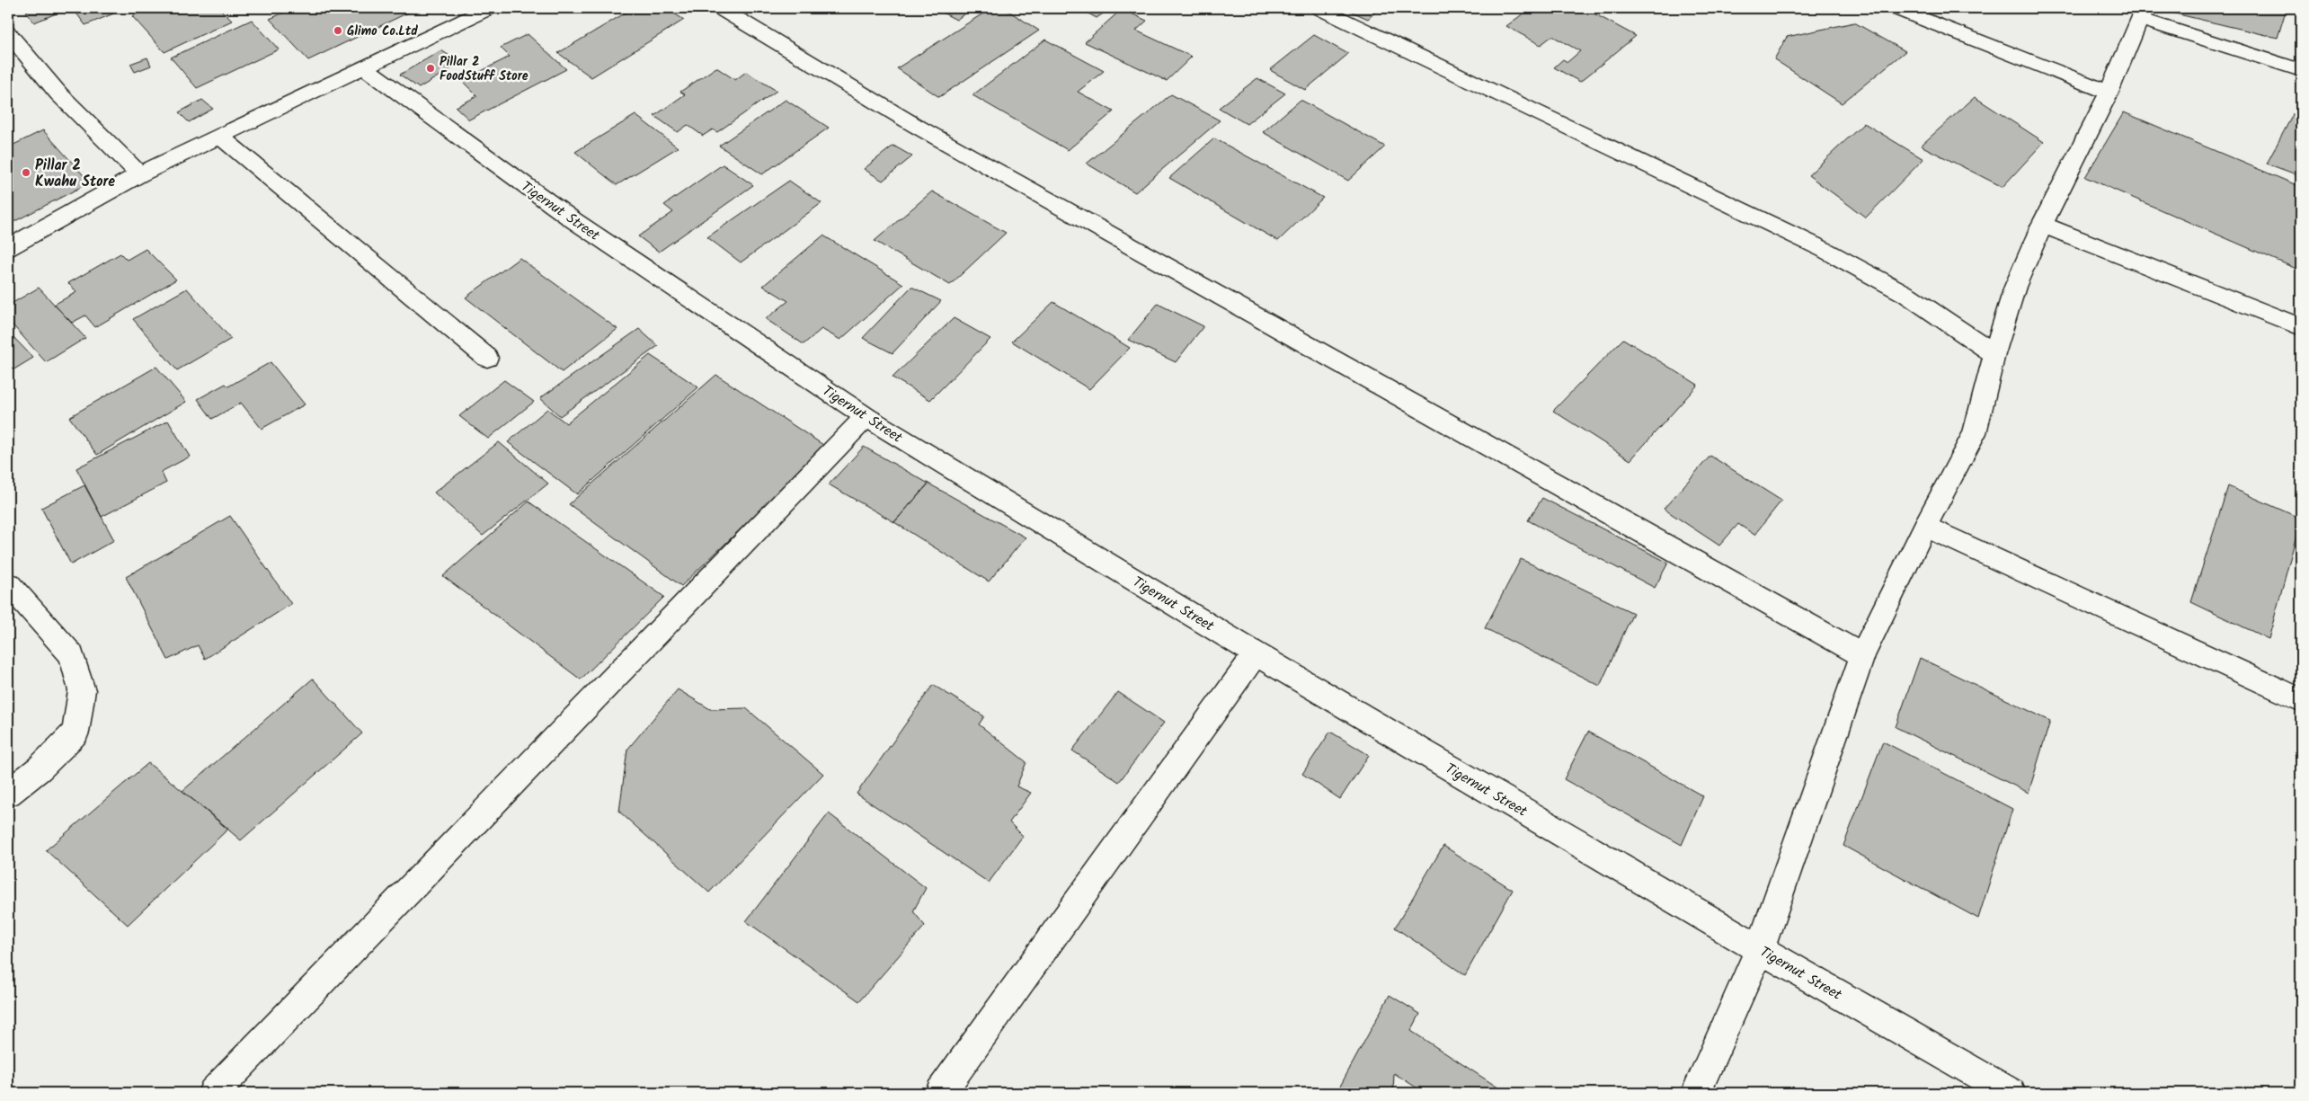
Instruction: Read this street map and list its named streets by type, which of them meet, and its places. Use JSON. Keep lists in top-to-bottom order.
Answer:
{
  "streets": {
    "street": ["Tigernut Street"]
  },
  "places": ["Glimo Co.Ltd", "Pillar 2 FoodStuff Store", "Pillar 2 Kwahu Store"]
}
